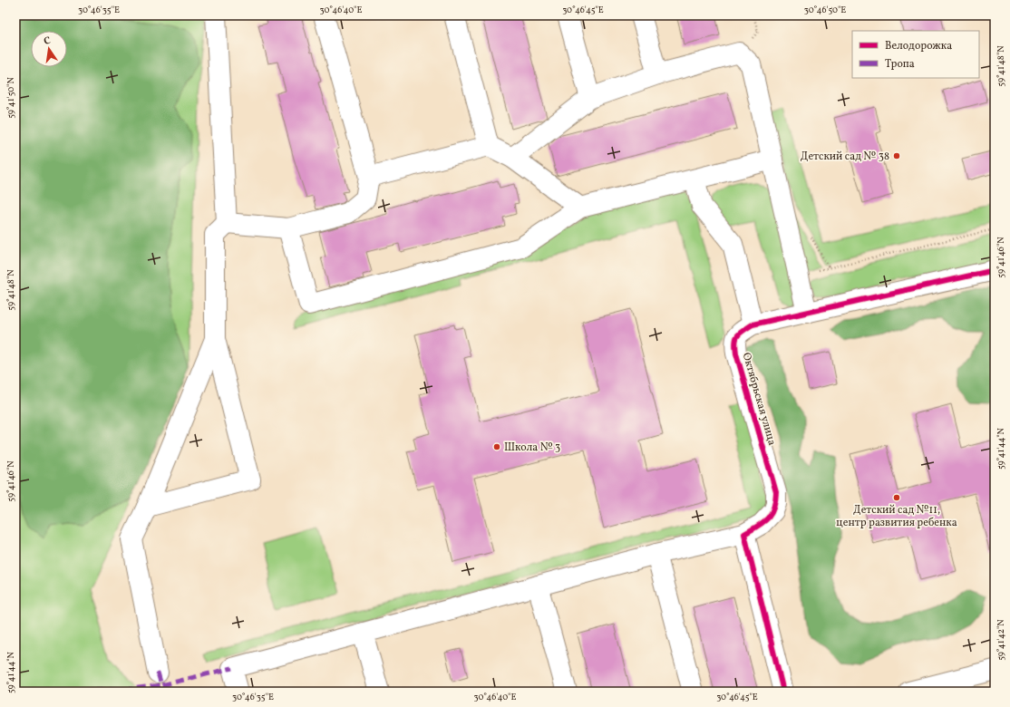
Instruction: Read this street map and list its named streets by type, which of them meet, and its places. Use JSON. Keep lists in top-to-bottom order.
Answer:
{
  "streets": {
    "street": ["Октябрьская улица"]
  },
  "places": ["Детский сад № 38", "Школа № 3", "Детский сад №11, центр развития ребенка"],
  "legend": ["Велодорожка", "Тропа"],
  "north": "top",
  "coordinates": [
    "30°46'35\"E",
    "30°46'40\"E",
    "30°46'45\"E",
    "30°46'50\"E",
    "59°41'48\"N",
    "59°41'50\"N",
    "59°41'46\"N",
    "59°41'44\"N",
    "59°41'42\"N"
  ]
}
